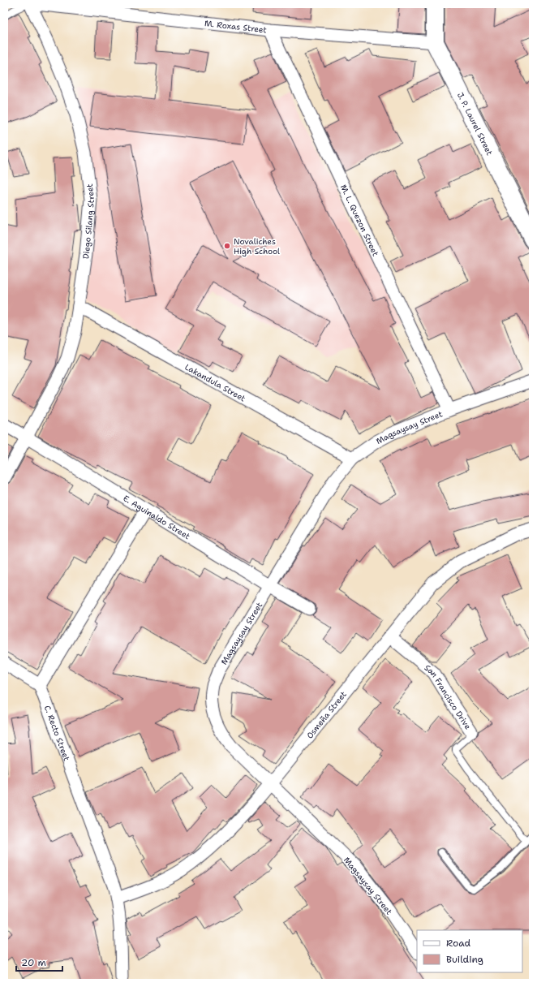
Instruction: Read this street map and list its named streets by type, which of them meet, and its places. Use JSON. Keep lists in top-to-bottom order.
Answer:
{
  "streets": {
    "street": [
      "M. Roxas Street",
      "J. P. Laurel Street",
      "M. L. Quezon Street",
      "Diego Silang Street",
      "Lakandula Street",
      "Magsaysay Street",
      "E. Aguinaldo Street",
      "San Francisco Drive",
      "Osmeña Street",
      "C. Recto Street"
    ]
  },
  "crossings": [
    ["M. Roxas Street", "J. P. Laurel Street"],
    ["M. Roxas Street", "M. L. Quezon Street"],
    ["M. L. Quezon Street", "Magsaysay Street"],
    ["Diego Silang Street", "Lakandula Street"],
    ["Diego Silang Street", "E. Aguinaldo Street"],
    ["Lakandula Street", "Magsaysay Street"],
    ["Magsaysay Street", "E. Aguinaldo Street"],
    ["Magsaysay Street", "Osmeña Street"],
    ["San Francisco Drive", "Osmeña Street"],
    ["Osmeña Street", "C. Recto Street"]
  ],
  "places": ["Novaliches High School"],
  "legend": ["Road", "Building"],
  "scale_bar": "20 m"
}
